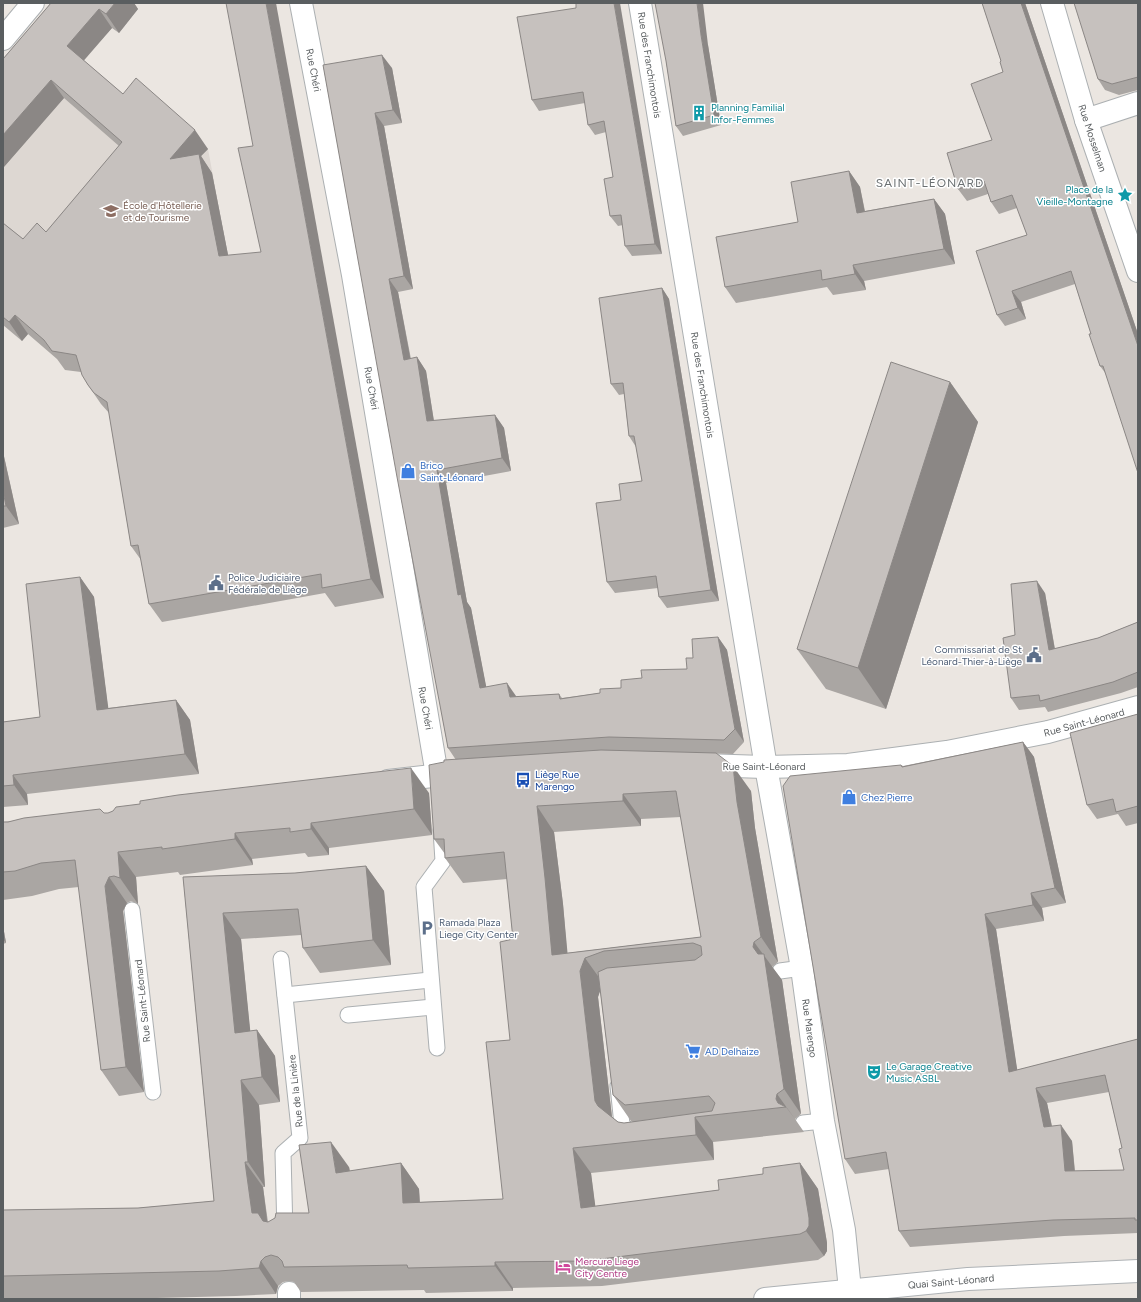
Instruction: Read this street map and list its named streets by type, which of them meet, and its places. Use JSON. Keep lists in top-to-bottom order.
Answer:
{
  "streets": {
    "street": [
      "Rue des Franchimontois",
      "Rue Chéri",
      "Rue Mosselman",
      "Rue Saint-Léonard",
      "Rue Marengo",
      "Quai Saint-Léonard"
    ],
    "lane": ["Rue de la Linière"]
  },
  "crossings": [
    ["Rue des Franchimontois", "Rue Saint-Léonard"],
    ["Rue des Franchimontois", "Rue Marengo"],
    ["Rue Saint-Léonard", "Rue Marengo"],
    ["Rue Marengo", "Quai Saint-Léonard"]
  ],
  "districts": ["SAINT-LÉONARD"],
  "places": {
    "building": ["Planning Familial Infor-Femmes"],
    "place": ["Place de la Vieille-Montagne"],
    "school or university": ["École d'Hôtellerie et de Tourisme"],
    "shop": ["Brico Saint-Léonard", "Chez Pierre"],
    "public building": ["Police Judiciaire Fédérale de Liège", "Commissariat de St Léonard-Thier-à-Liège"],
    "bus stop": ["Liège Rue Marengo"],
    "parking": ["Ramada Plaza Liege City Center"],
    "supermarket": ["AD Delhaize"],
    "theatre": ["Le Garage Creative Music ASBL"],
    "hotel": ["Mercure Liege City Centre"]
  }
}
